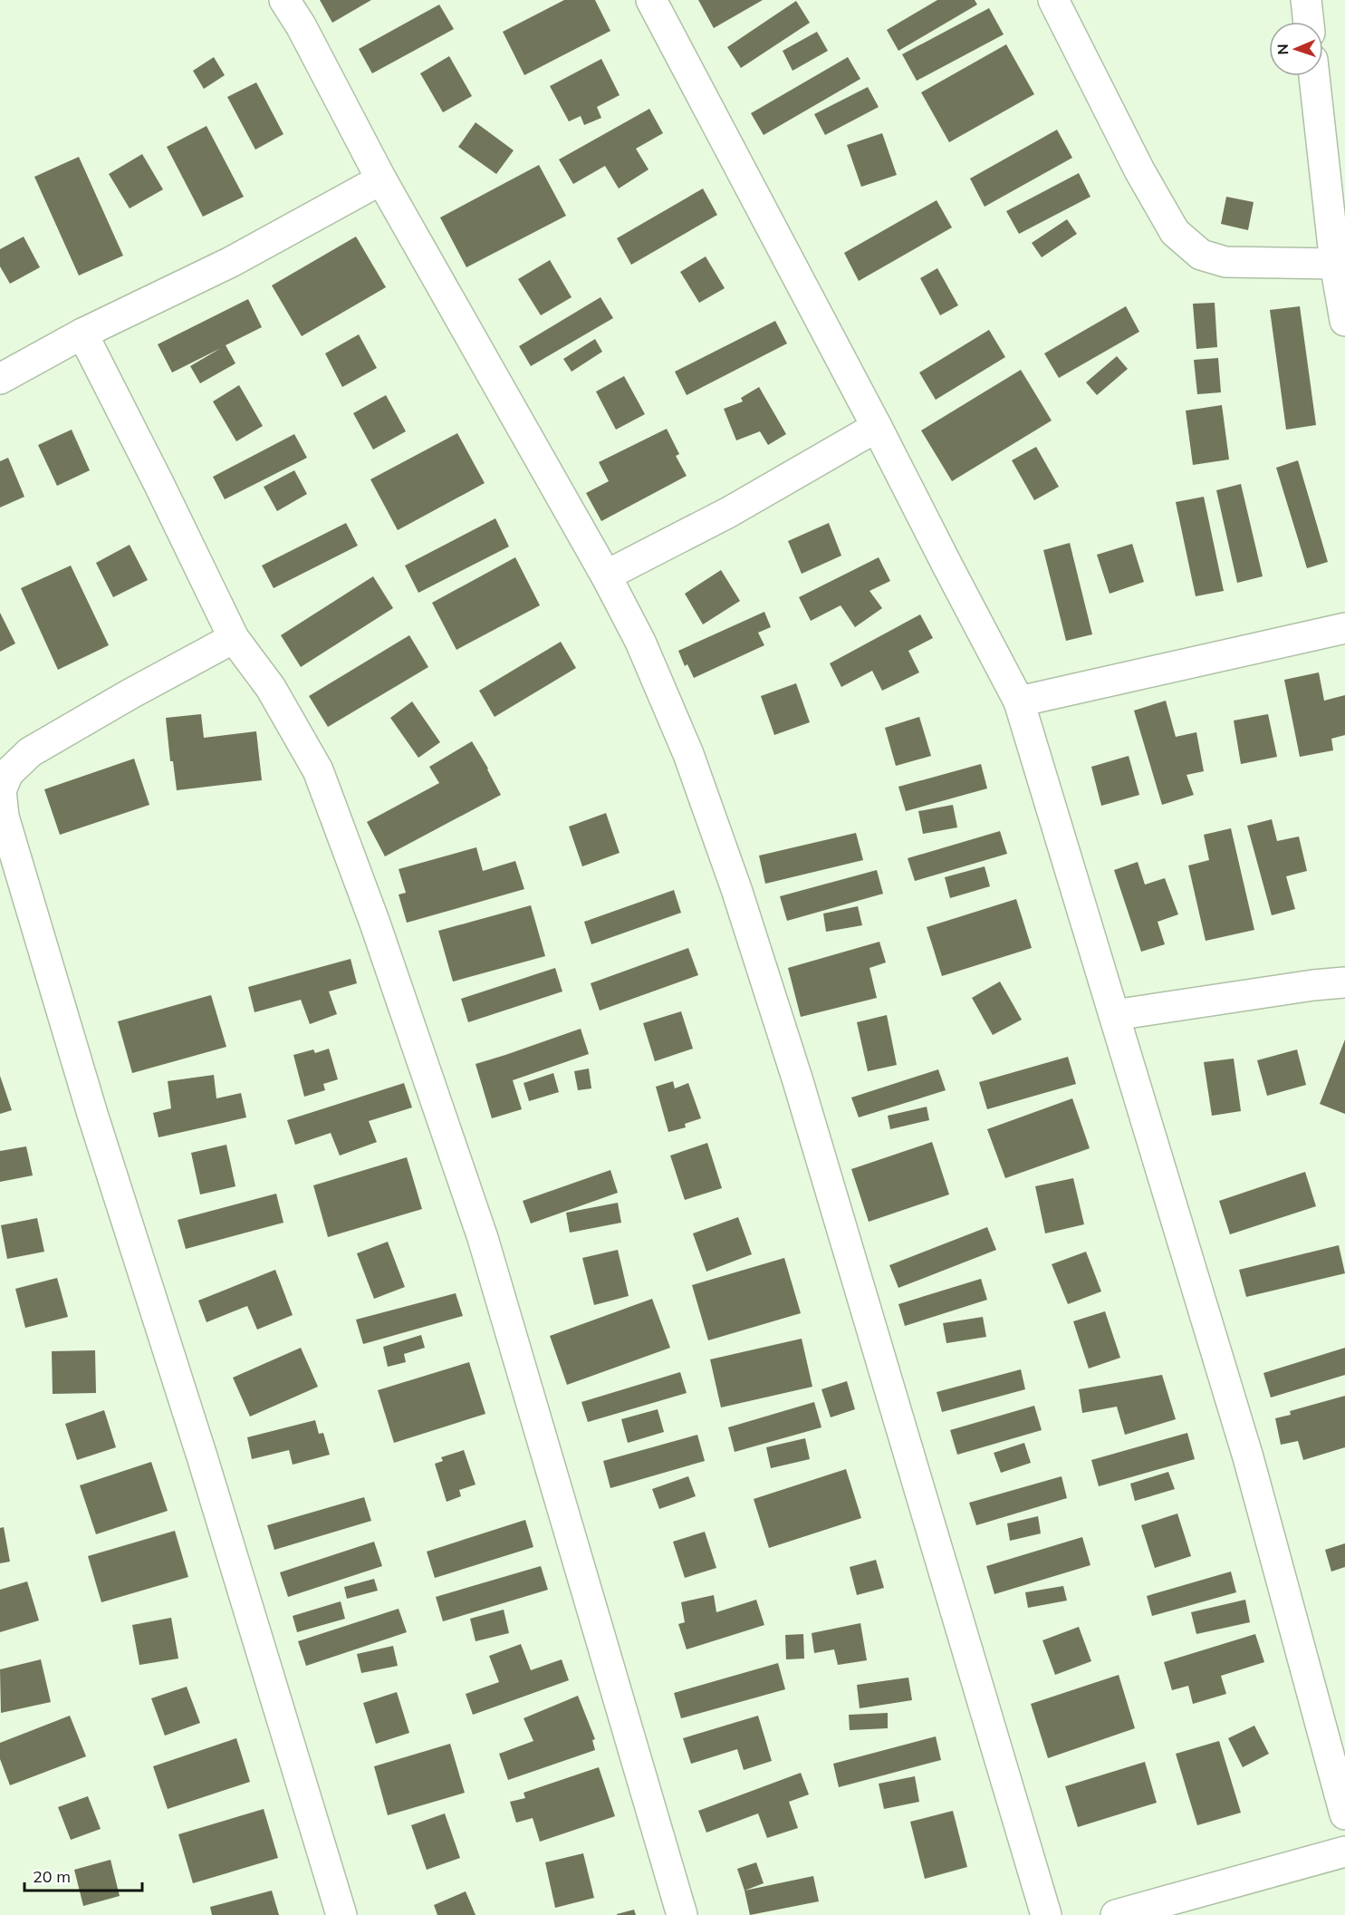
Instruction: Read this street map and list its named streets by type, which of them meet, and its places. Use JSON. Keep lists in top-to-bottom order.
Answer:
{
  "scale_bar": "20 m",
  "north": "left"
}
